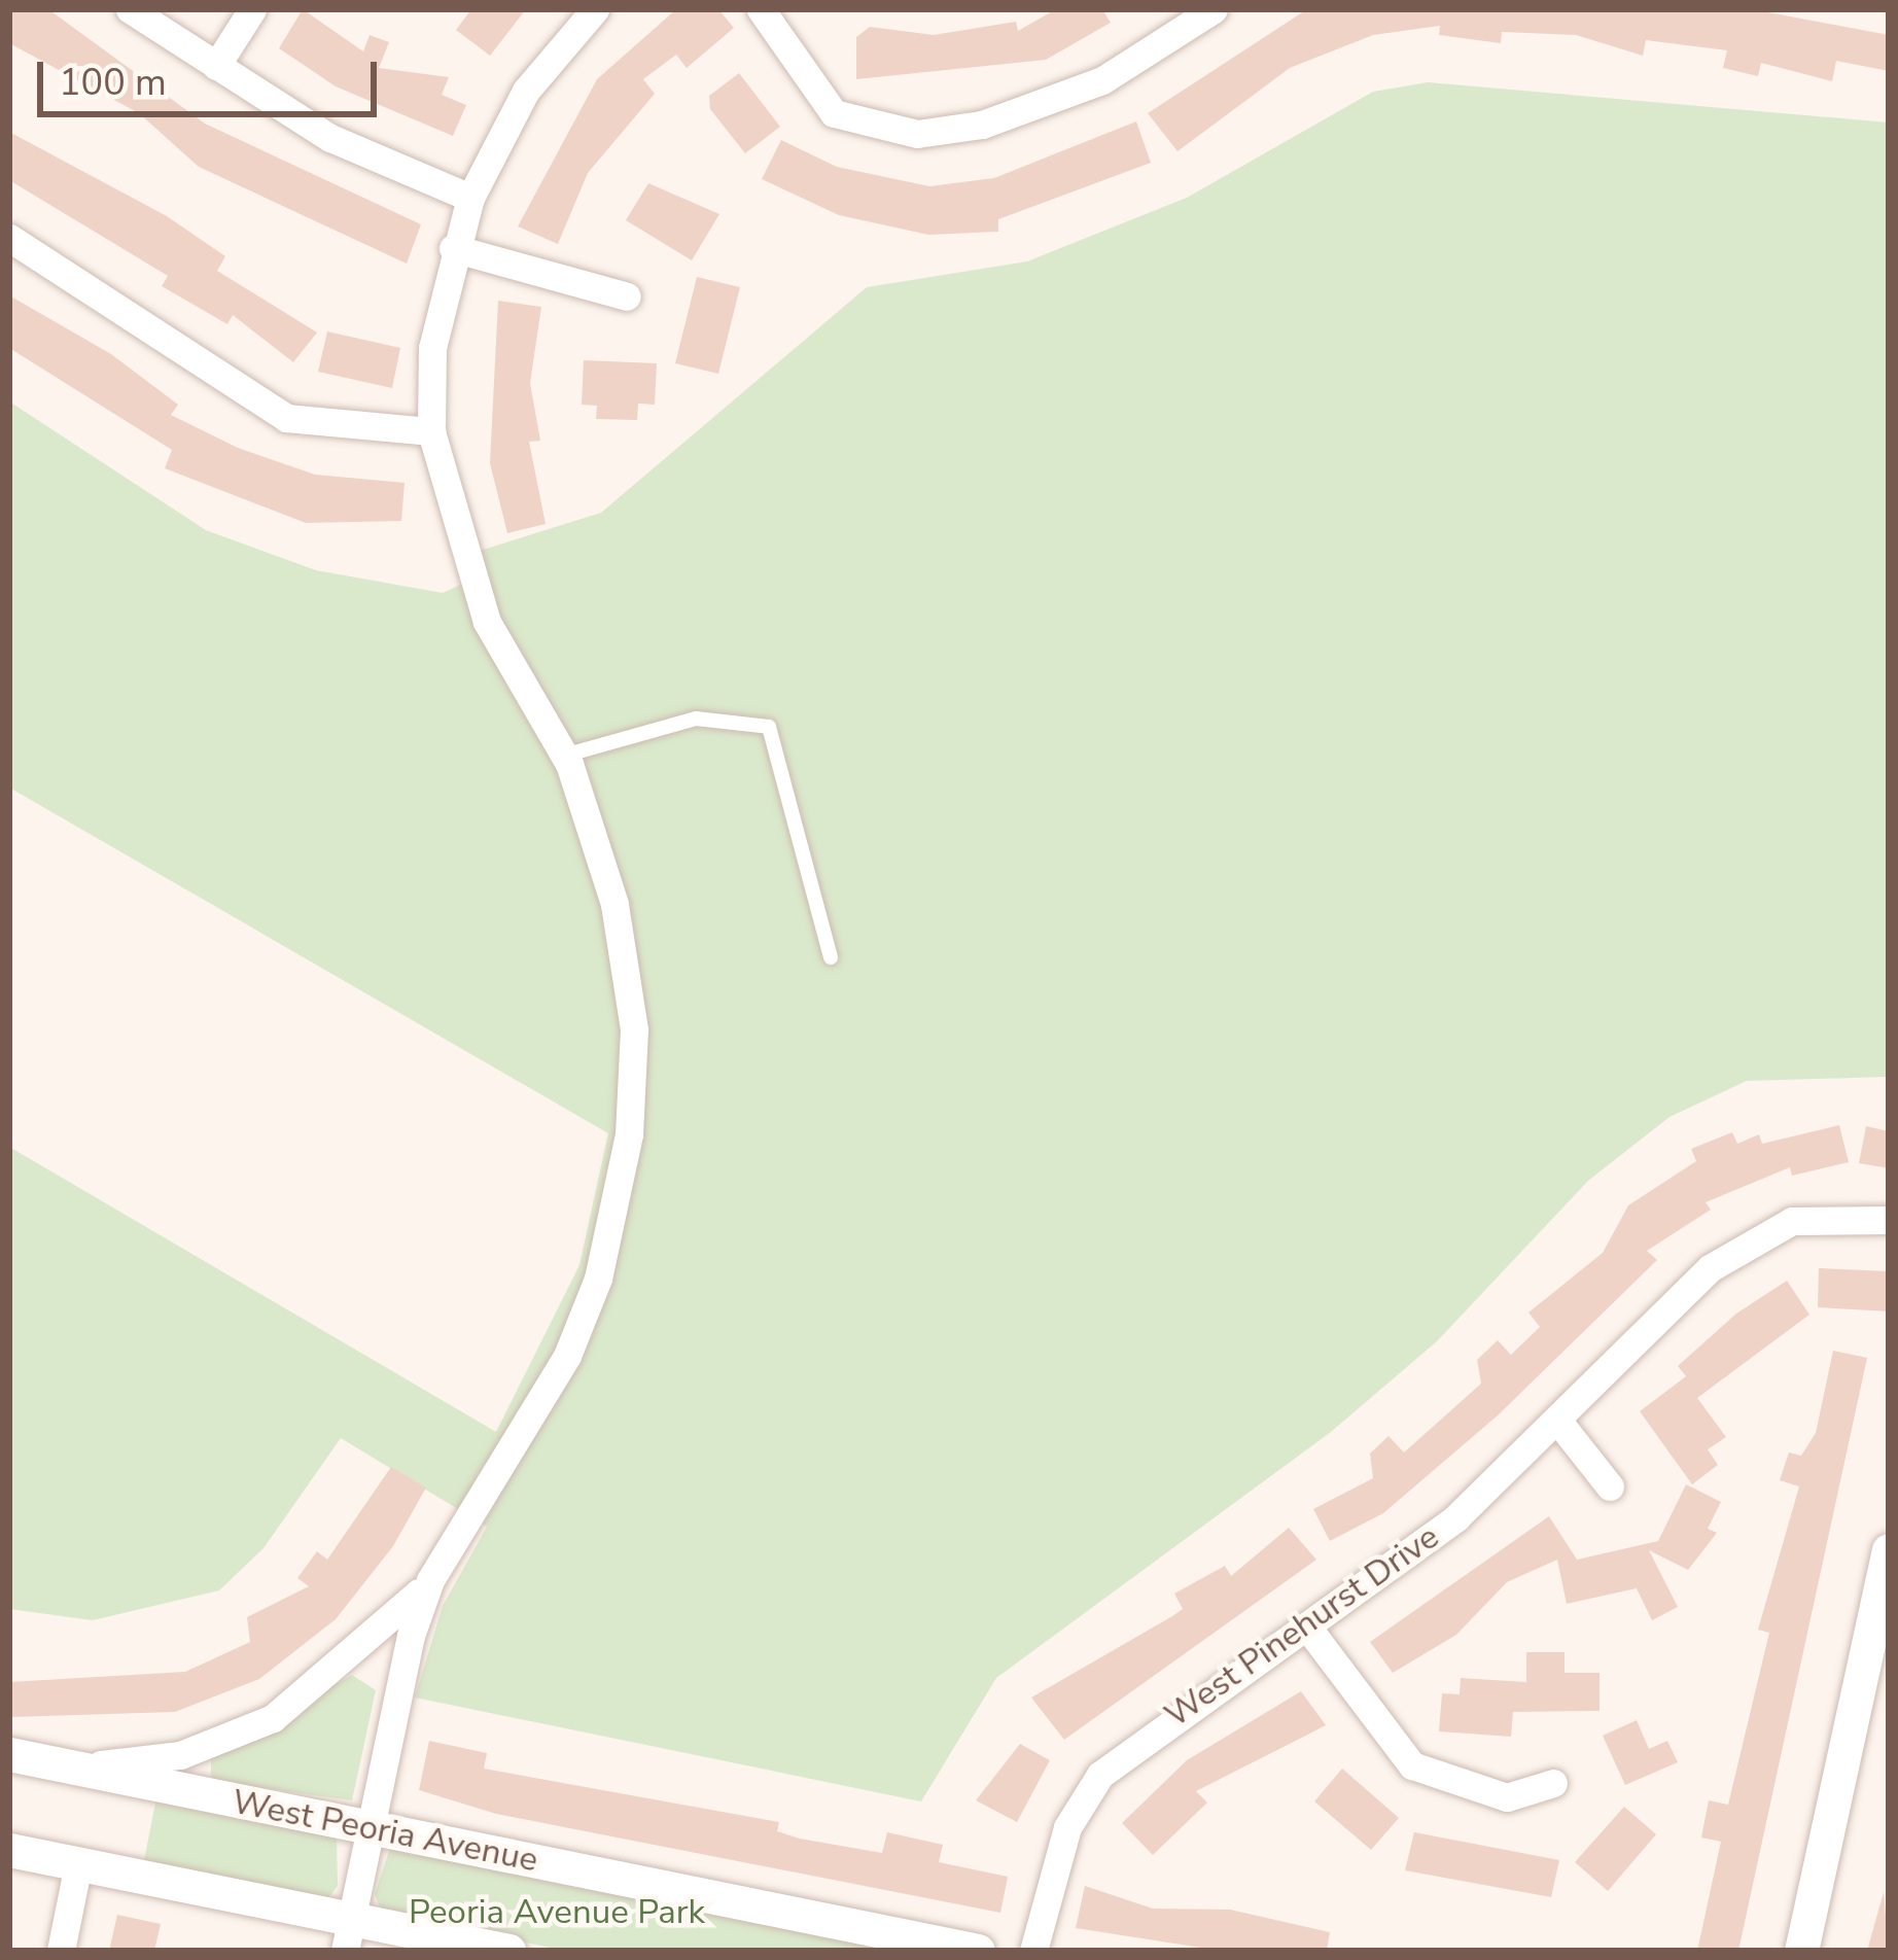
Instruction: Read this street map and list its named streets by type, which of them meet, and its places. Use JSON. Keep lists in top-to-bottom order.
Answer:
{
  "streets": {
    "street": ["West Pinehurst Drive", "West Peoria Avenue"]
  },
  "parks": ["Peoria Avenue Park"],
  "scale_bar": "100 m"
}
